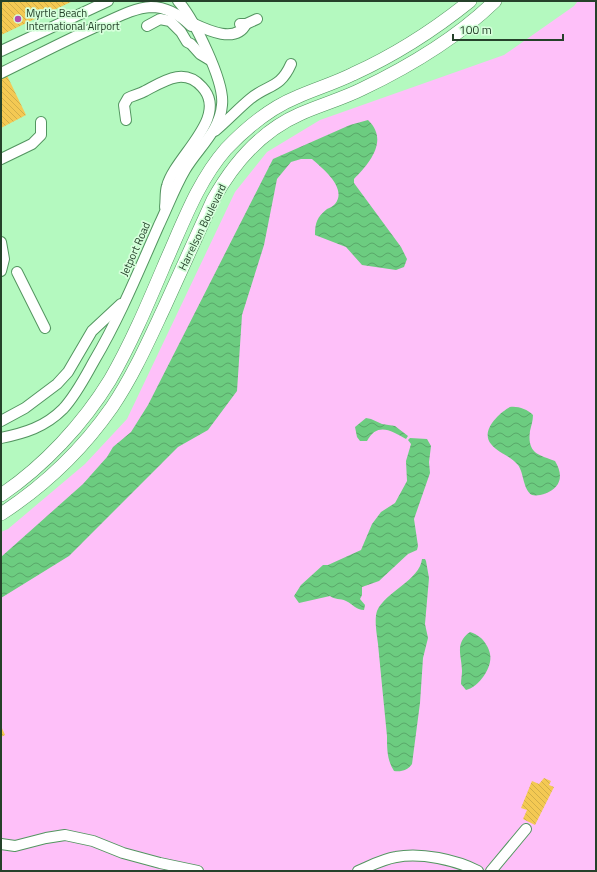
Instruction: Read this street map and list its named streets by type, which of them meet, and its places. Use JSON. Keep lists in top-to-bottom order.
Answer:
{
  "streets": {
    "main road": ["Harrelson Boulevard"],
    "street": ["Jetport Road"]
  },
  "places": ["Myrtle Beach International Airport"],
  "scale_bar": "100 m"
}
